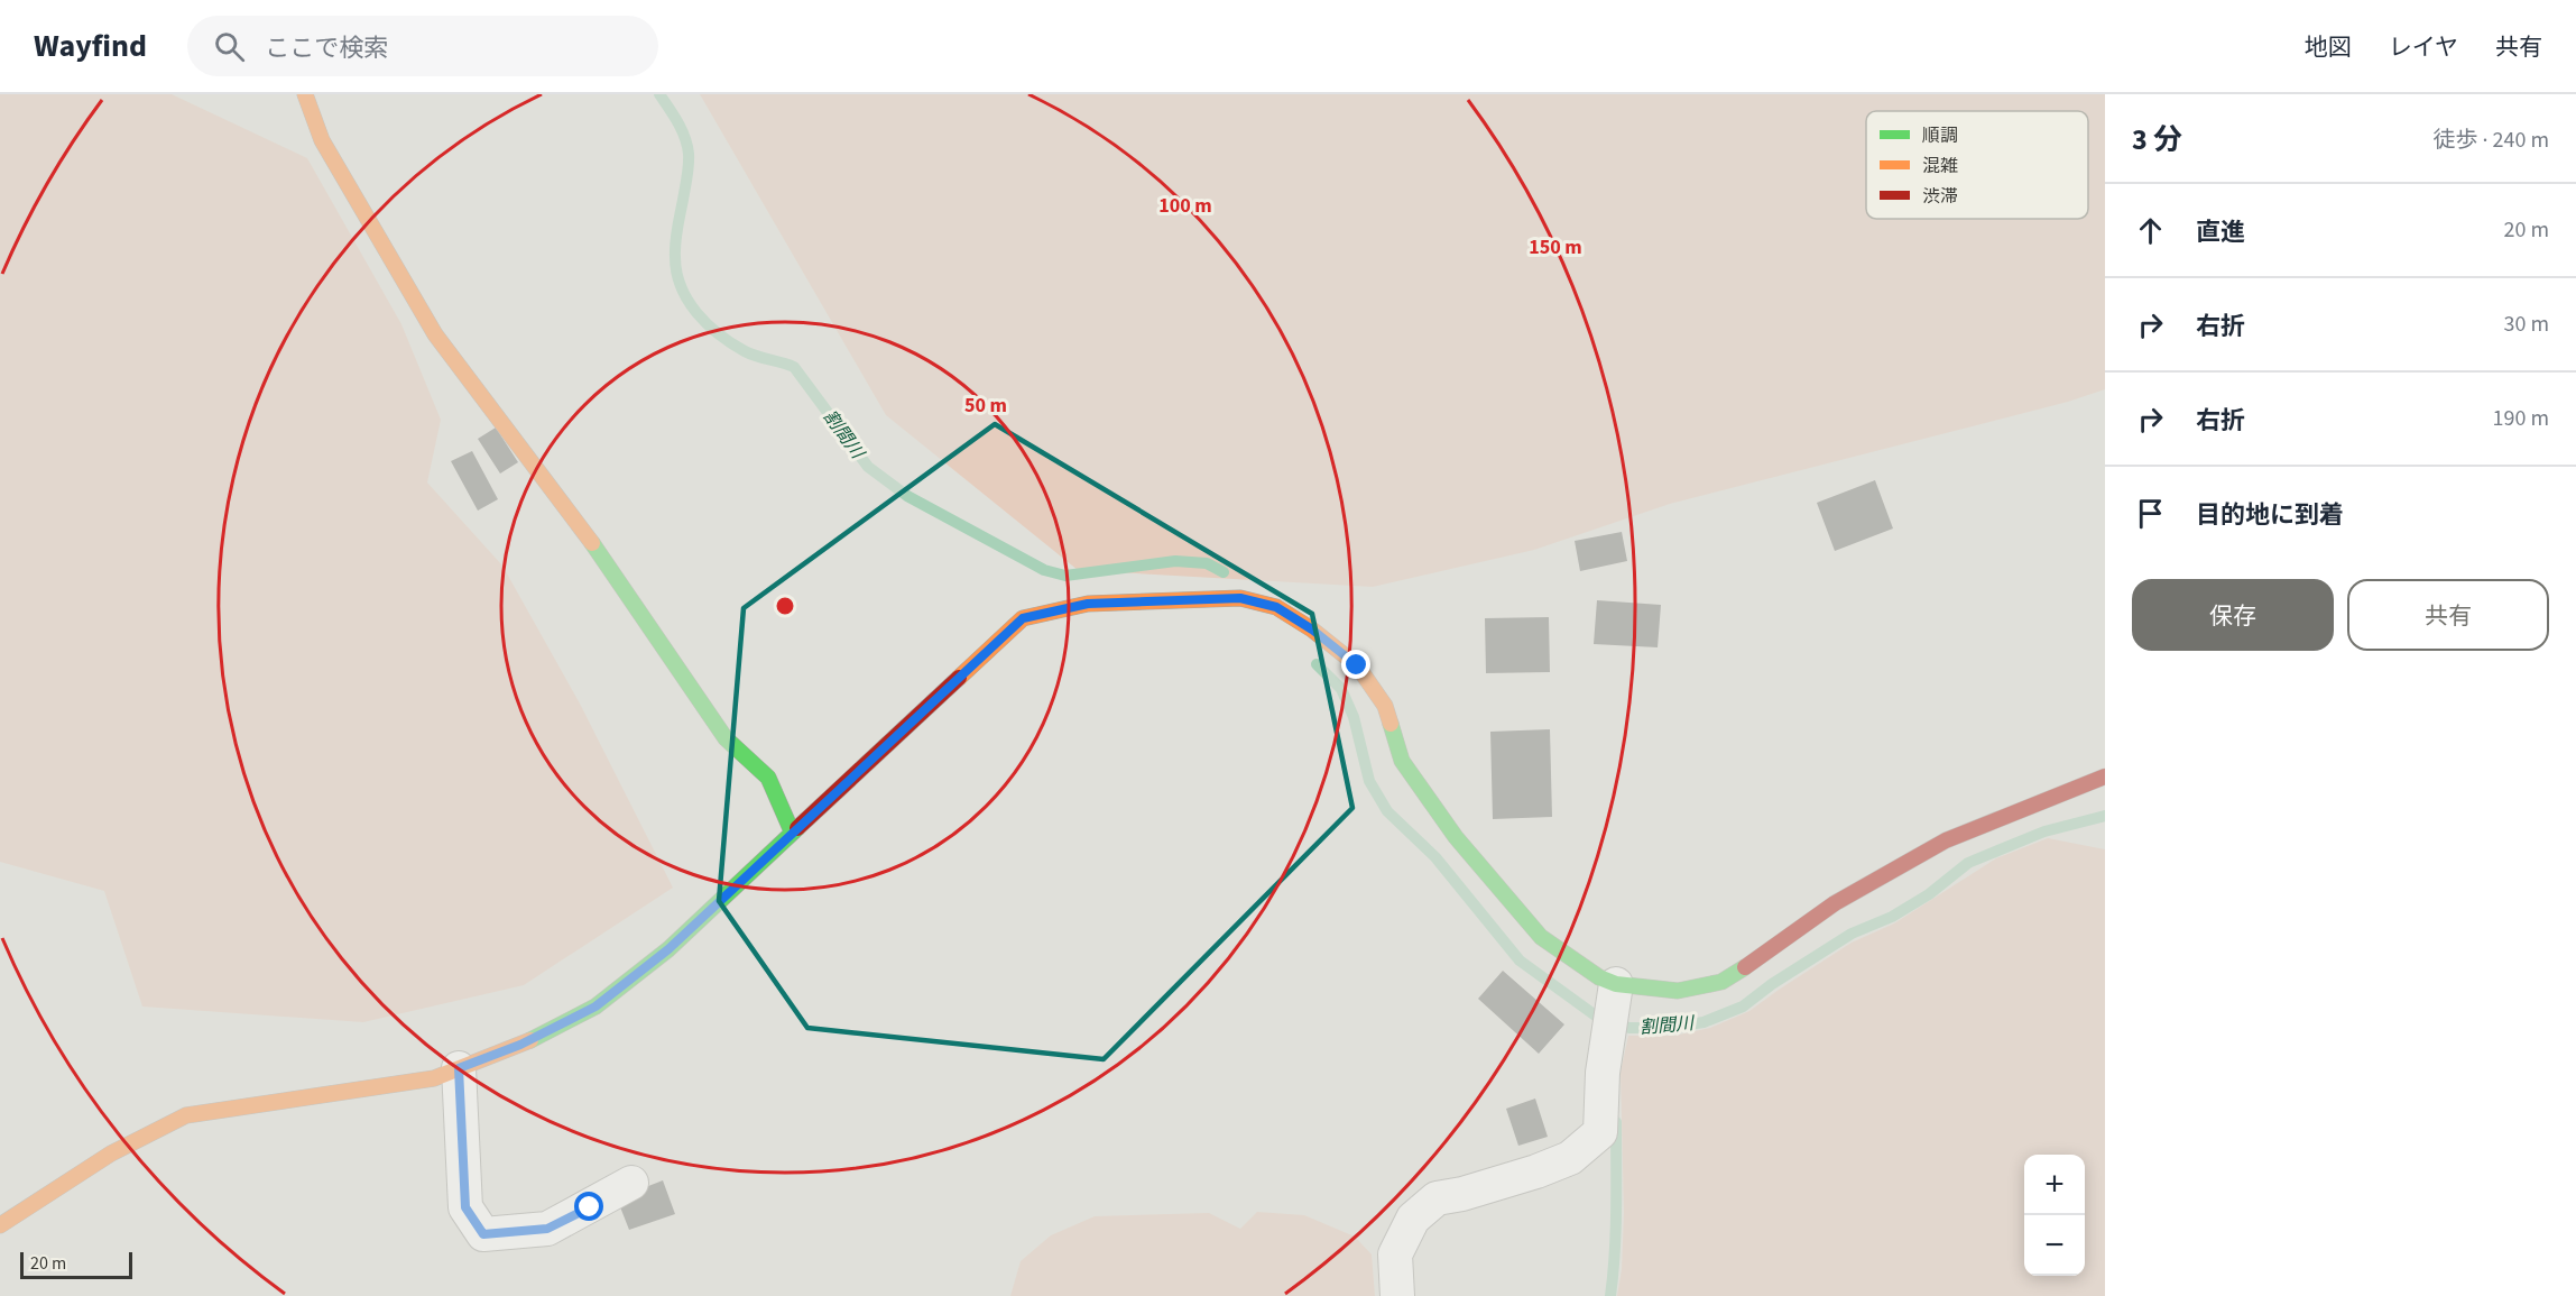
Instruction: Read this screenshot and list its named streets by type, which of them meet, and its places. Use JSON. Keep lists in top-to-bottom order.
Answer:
{
  "water": ["割間川"],
  "legend": ["順調", "混雑", "渋滞"],
  "scale_bar": "20 m",
  "page": {
    "header": "Wayfind",
    "search": "ここで検索",
    "nav": ["地図", "レイヤ", "共有"],
    "heading": ["3 分", "徒歩 · 240 m"],
    "list": [
      ["直進", "20 m"],
      ["右折", "30 m"],
      ["右折", "190 m"],
      "目的地に到着"
    ],
    "buttons": ["保存", "共有"],
    "map_buttons": ["+", "−"],
    "scale": "20 m"
  },
  "rings": ["100 m", "150 m", "50 m"]
}
